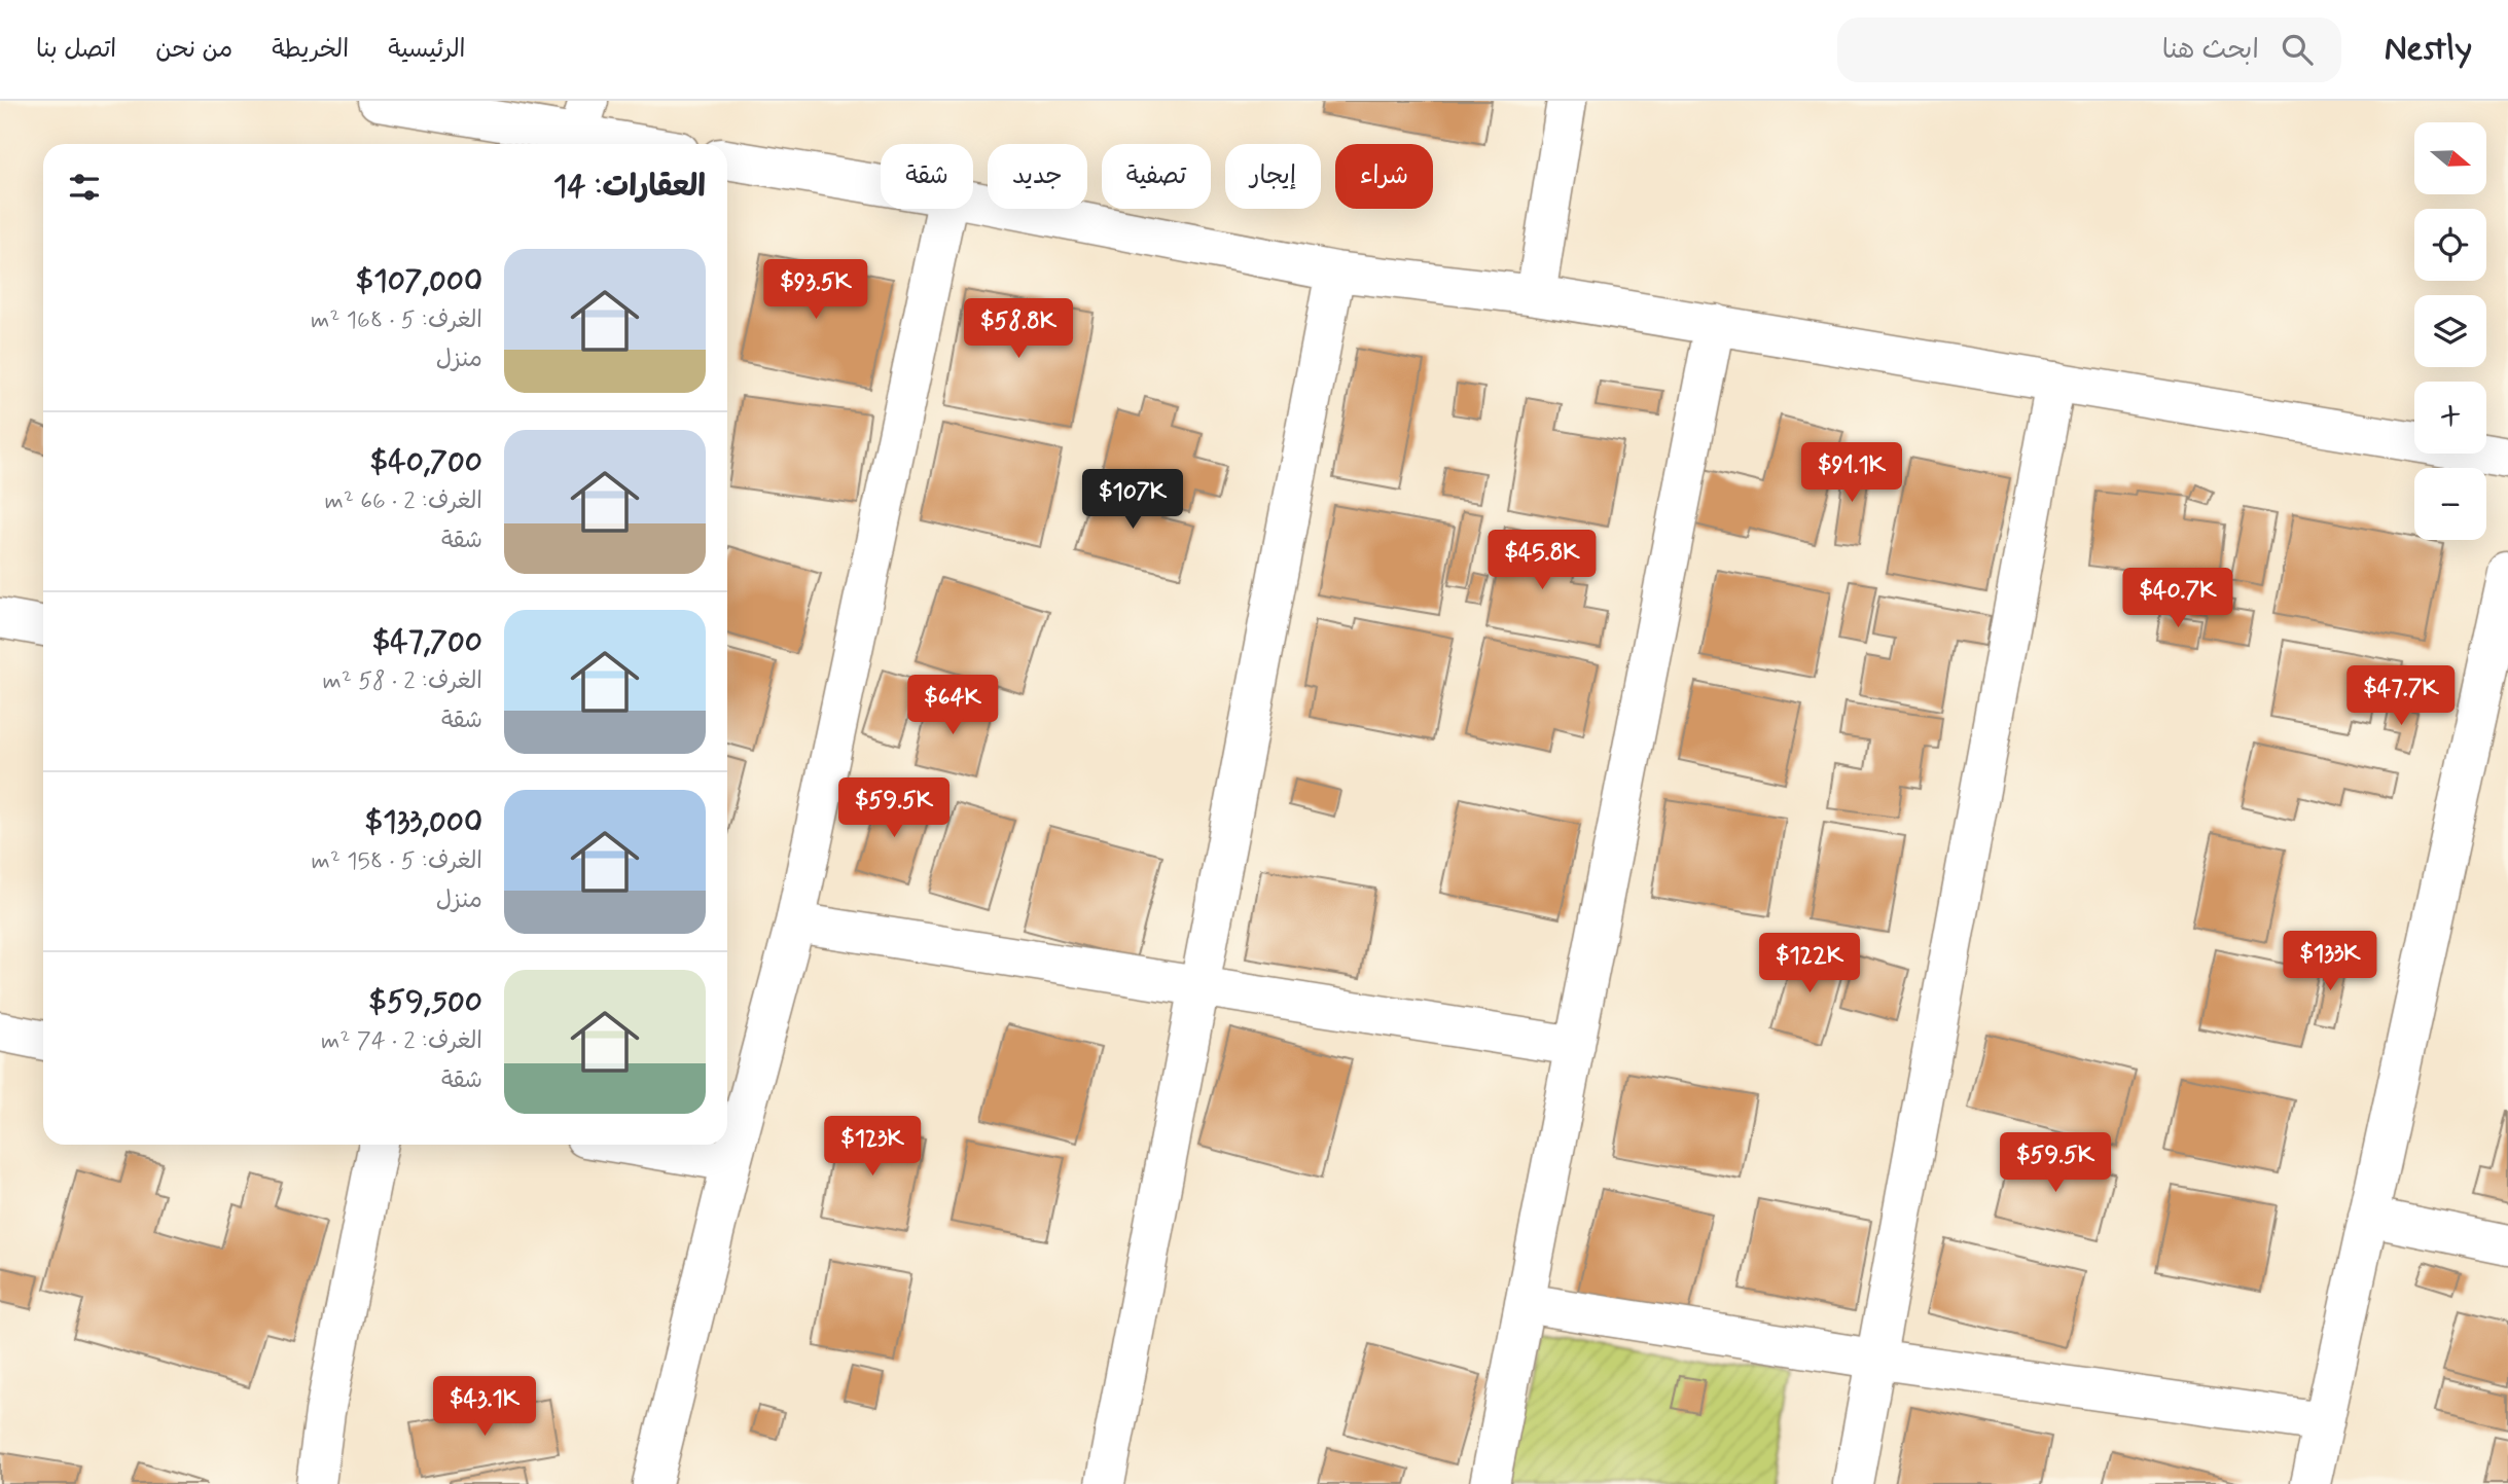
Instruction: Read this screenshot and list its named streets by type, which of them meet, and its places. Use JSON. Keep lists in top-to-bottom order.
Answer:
{
  "north": "right",
  "page": {
    "header": "Nestly",
    "search": "ابحث هنا",
    "nav": [
      "الرئيسية",
      "الخريطة",
      "من نحن",
      "اتصل بنا"
    ],
    "map_buttons": ["+", "−"],
    "chip": [
      "شراء",
      "إيجار",
      "تصفية",
      "جديد",
      "شقة"
    ],
    "heading": "العقارات: 14",
    "list": [
      {
        "name": "$107,000",
        "note": "الغرف: 5 · 168 m² · منزل"
      },
      {
        "name": "$40,700",
        "note": "الغرف: 2 · 66 m² · شقة"
      },
      {
        "name": "$47,700",
        "note": "الغرف: 2 · 58 m² · شقة"
      },
      {
        "name": "$133,000",
        "note": "الغرف: 5 · 158 m² · منزل"
      },
      {
        "name": "$59,500",
        "note": "الغرف: 2 · 74 m² · شقة"
      }
    ],
    "price": [
      "$93.5K",
      "$58.8K",
      "$91.1K",
      "$107K",
      "$45.8K",
      "$40.7K",
      "$47.7K",
      "$64K",
      "$59.5K",
      "$133K",
      "$122K",
      "$123K",
      "$59.5K",
      "$43.1K"
    ]
  }
}
